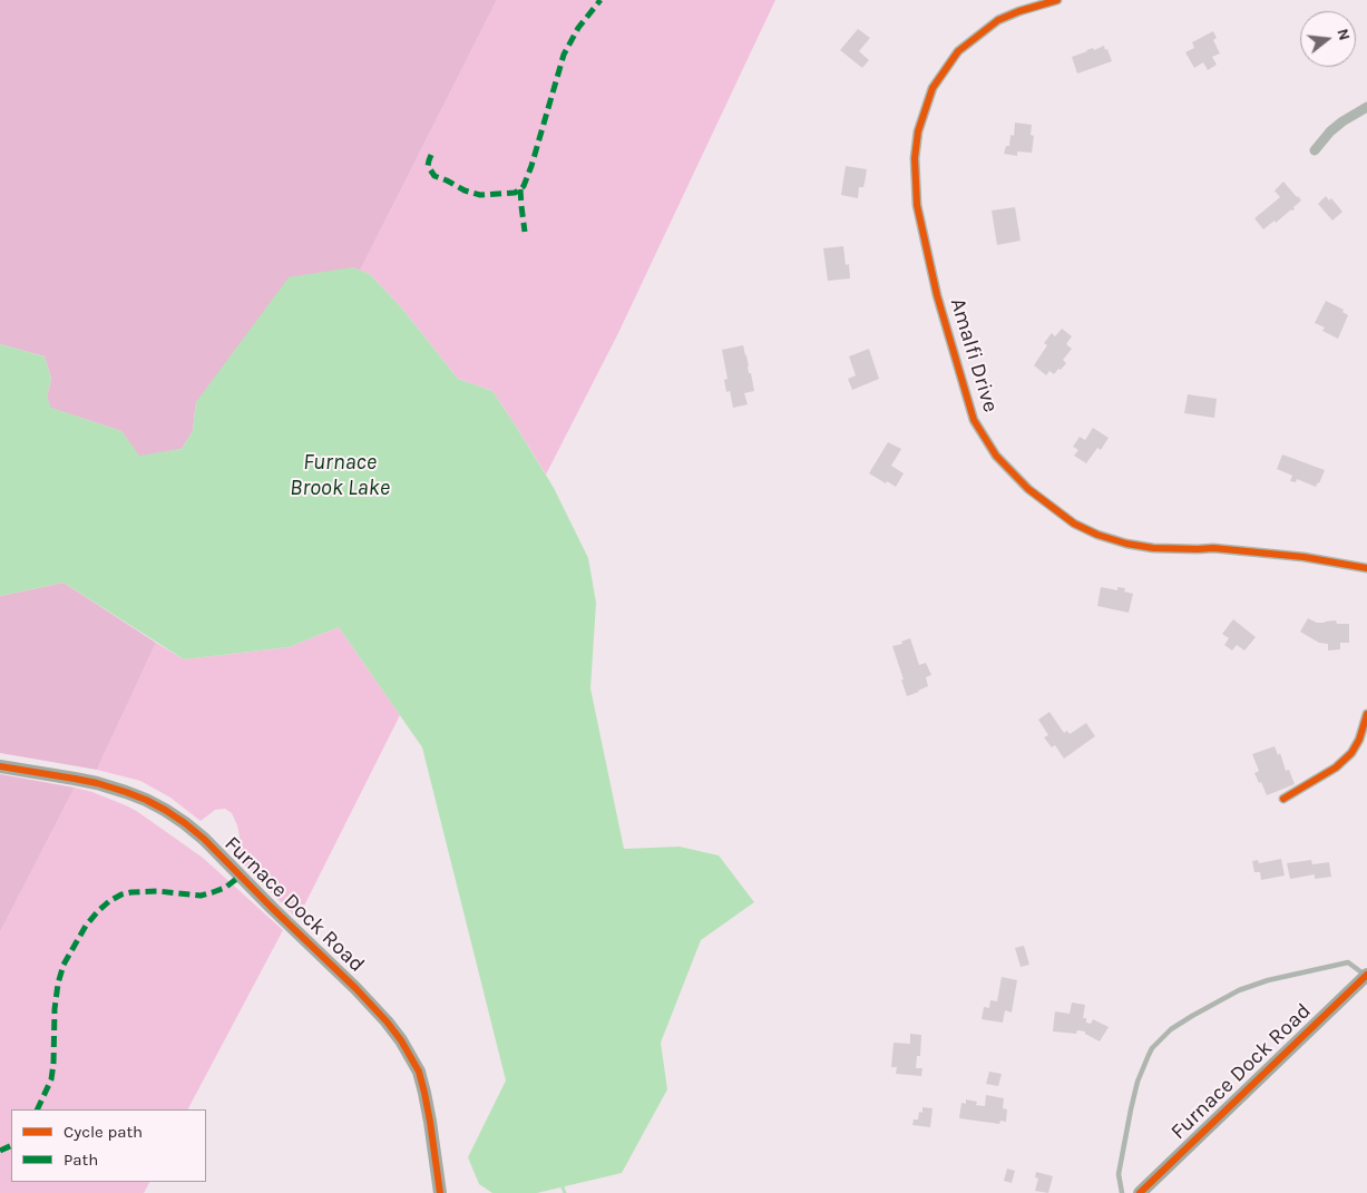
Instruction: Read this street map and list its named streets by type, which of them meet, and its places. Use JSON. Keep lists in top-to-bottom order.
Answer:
{
  "streets": {
    "street": ["Amalfi Drive", "Furnace Dock Road"]
  },
  "water": ["Furnace Brook Lake"],
  "legend": ["Cycle path", "Path"],
  "north": "right"
}
